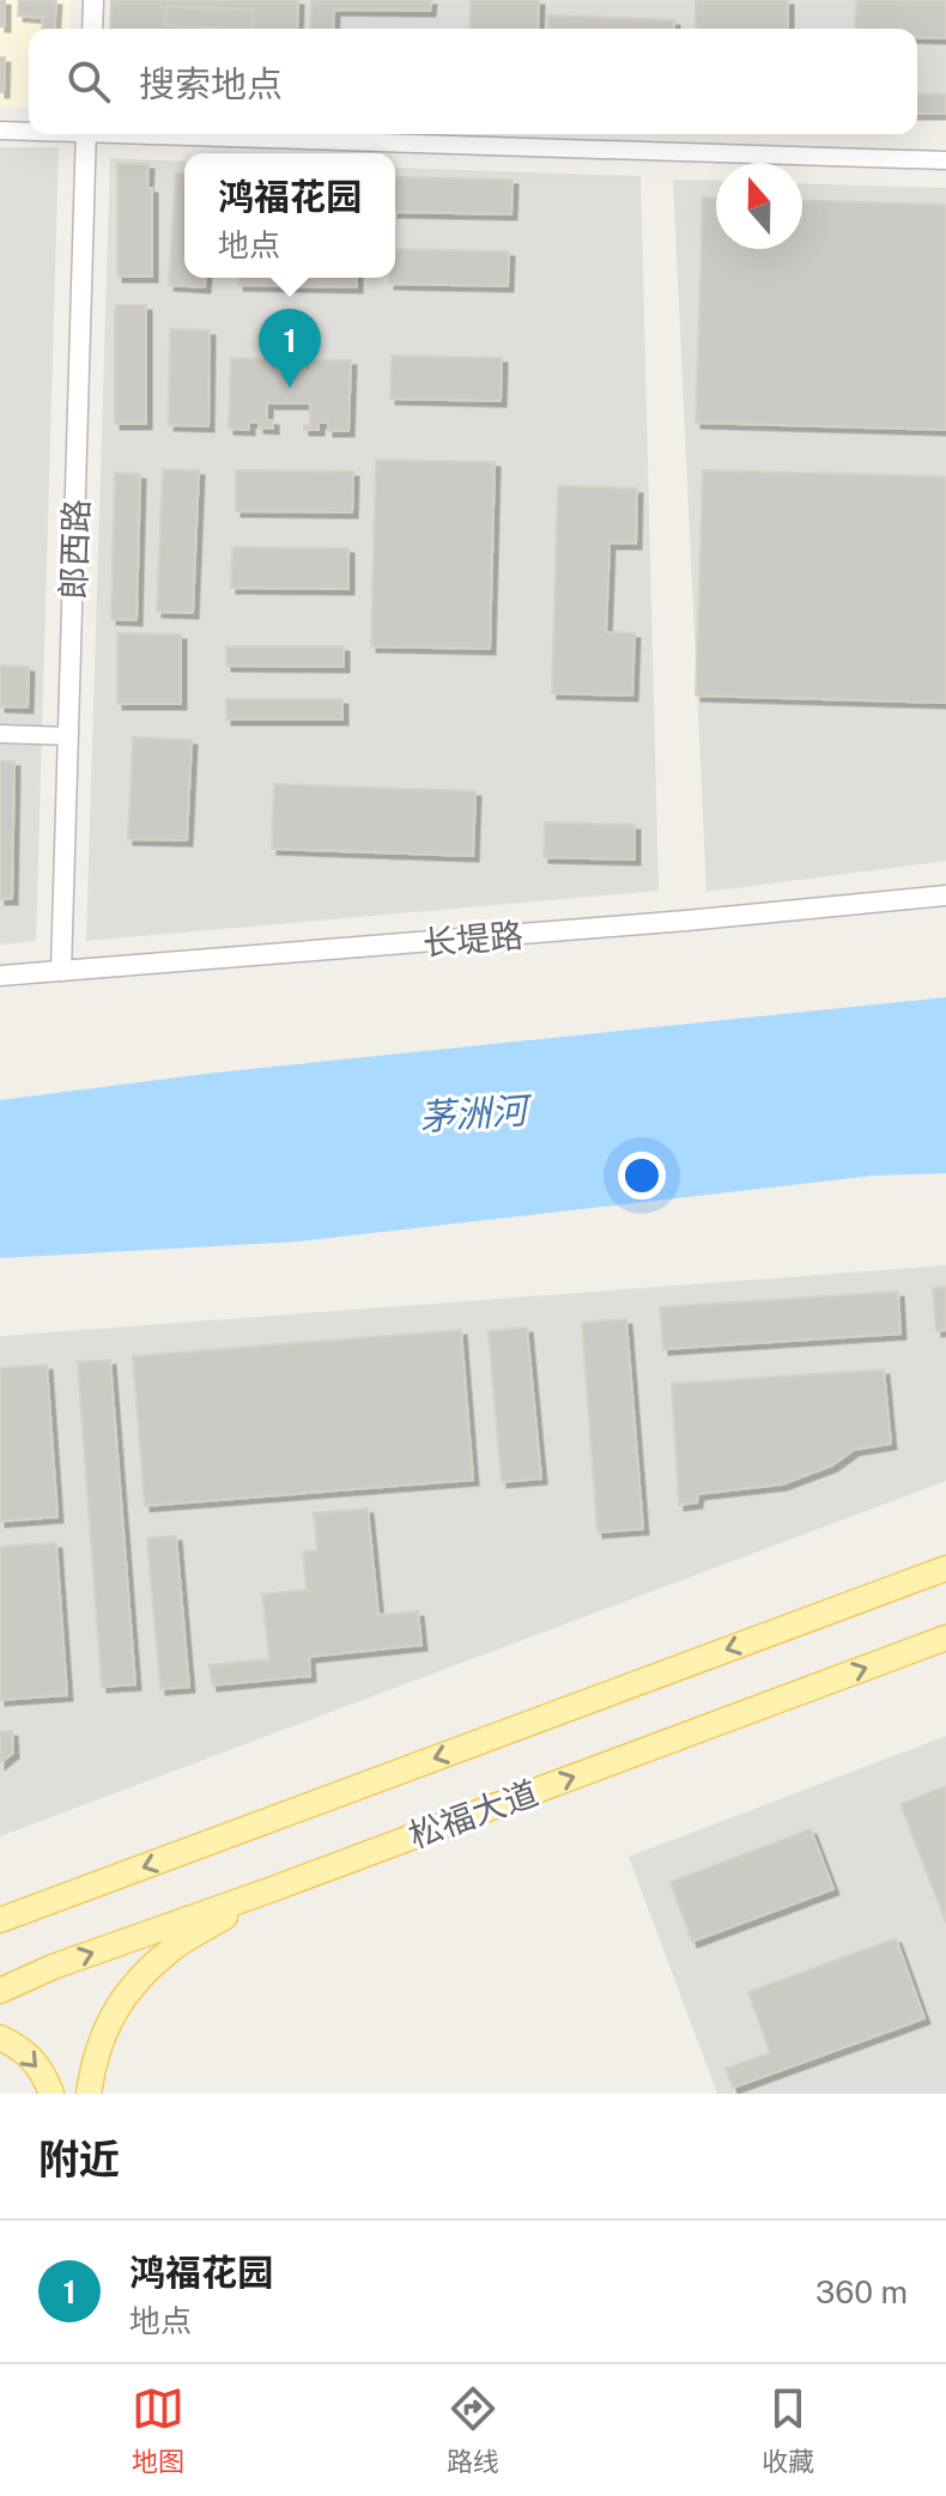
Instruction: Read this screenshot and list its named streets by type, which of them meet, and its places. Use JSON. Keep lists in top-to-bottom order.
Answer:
{
  "streets": {
    "main road": ["松福大道"],
    "street": ["郎西路", "长堤路"]
  },
  "crossings": [
    ["郎西路", "长堤路"]
  ],
  "water": ["茅洲河"],
  "north": "top",
  "page": {
    "search": "搜索地点",
    "popup": ["鸿福花园", "地点"],
    "pins": "1",
    "heading": "附近",
    "list": [
      {
        "mark": "1",
        "name": "鸿福花园",
        "note": "地点",
        "value": "360 m"
      }
    ],
    "nav": ["地图", "路线", "收藏"]
  }
}
